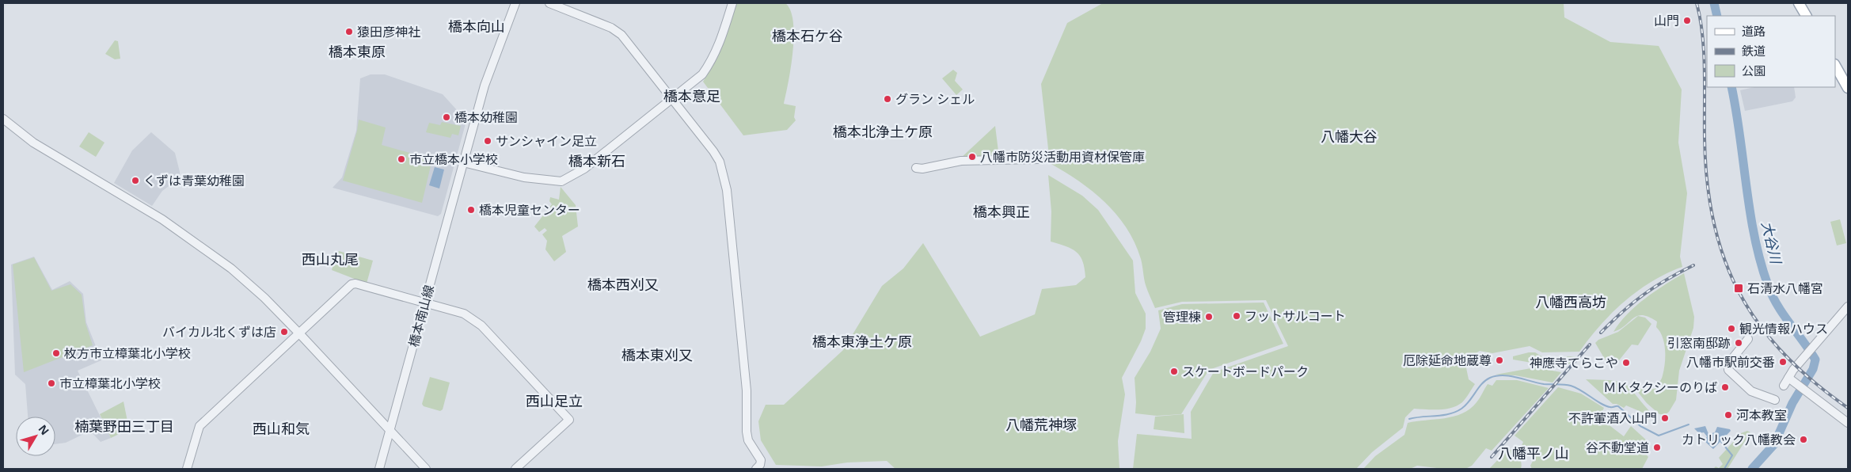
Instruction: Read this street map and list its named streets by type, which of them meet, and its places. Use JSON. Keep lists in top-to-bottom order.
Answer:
{
  "streets": {
    "street": ["橋本南山線"]
  },
  "districts": [
    "橋本向山",
    "橋本石ケ谷",
    "橋本東原",
    "橋本意足",
    "橋本北浄土ケ原",
    "八幡大谷",
    "橋本新石",
    "橋本興正",
    "西山丸尾",
    "橋本西刈又",
    "八幡西高坊",
    "橋本東浄土ケ原",
    "橋本東刈又",
    "西山足立",
    "八幡荒神塚",
    "楠葉野田三丁目",
    "西山和気",
    "八幡平ノ山"
  ],
  "water": ["大谷川"],
  "places": {
    "other": [
      "山門",
      "猿田彦神社",
      "グラン シェル",
      "橋本幼稚園",
      "サンシャイン足立",
      "八幡市防災活動用資材保管庫",
      "市立橋本小学校",
      "くずは青葉幼稚園",
      "橋本児童センター",
      "フットサルコート",
      "管理棟",
      "観光情報ハウス",
      "バイカル北くずは店",
      "引窓南邸跡",
      "枚方市立樟葉北小学校",
      "厄除延命地蔵尊",
      "八幡市駅前交番",
      "神應寺てらこや",
      "スケートボードパーク",
      "市立樟葉北小学校",
      "ＭＫタクシーのりば",
      "河本教室",
      "不許葷酒入山門",
      "カトリック八幡教会",
      "谷不動堂道"
    ],
    "transit": ["石清水八幡宮"]
  },
  "legend": ["道路", "鉄道", "公園"],
  "north": "top right"
}
